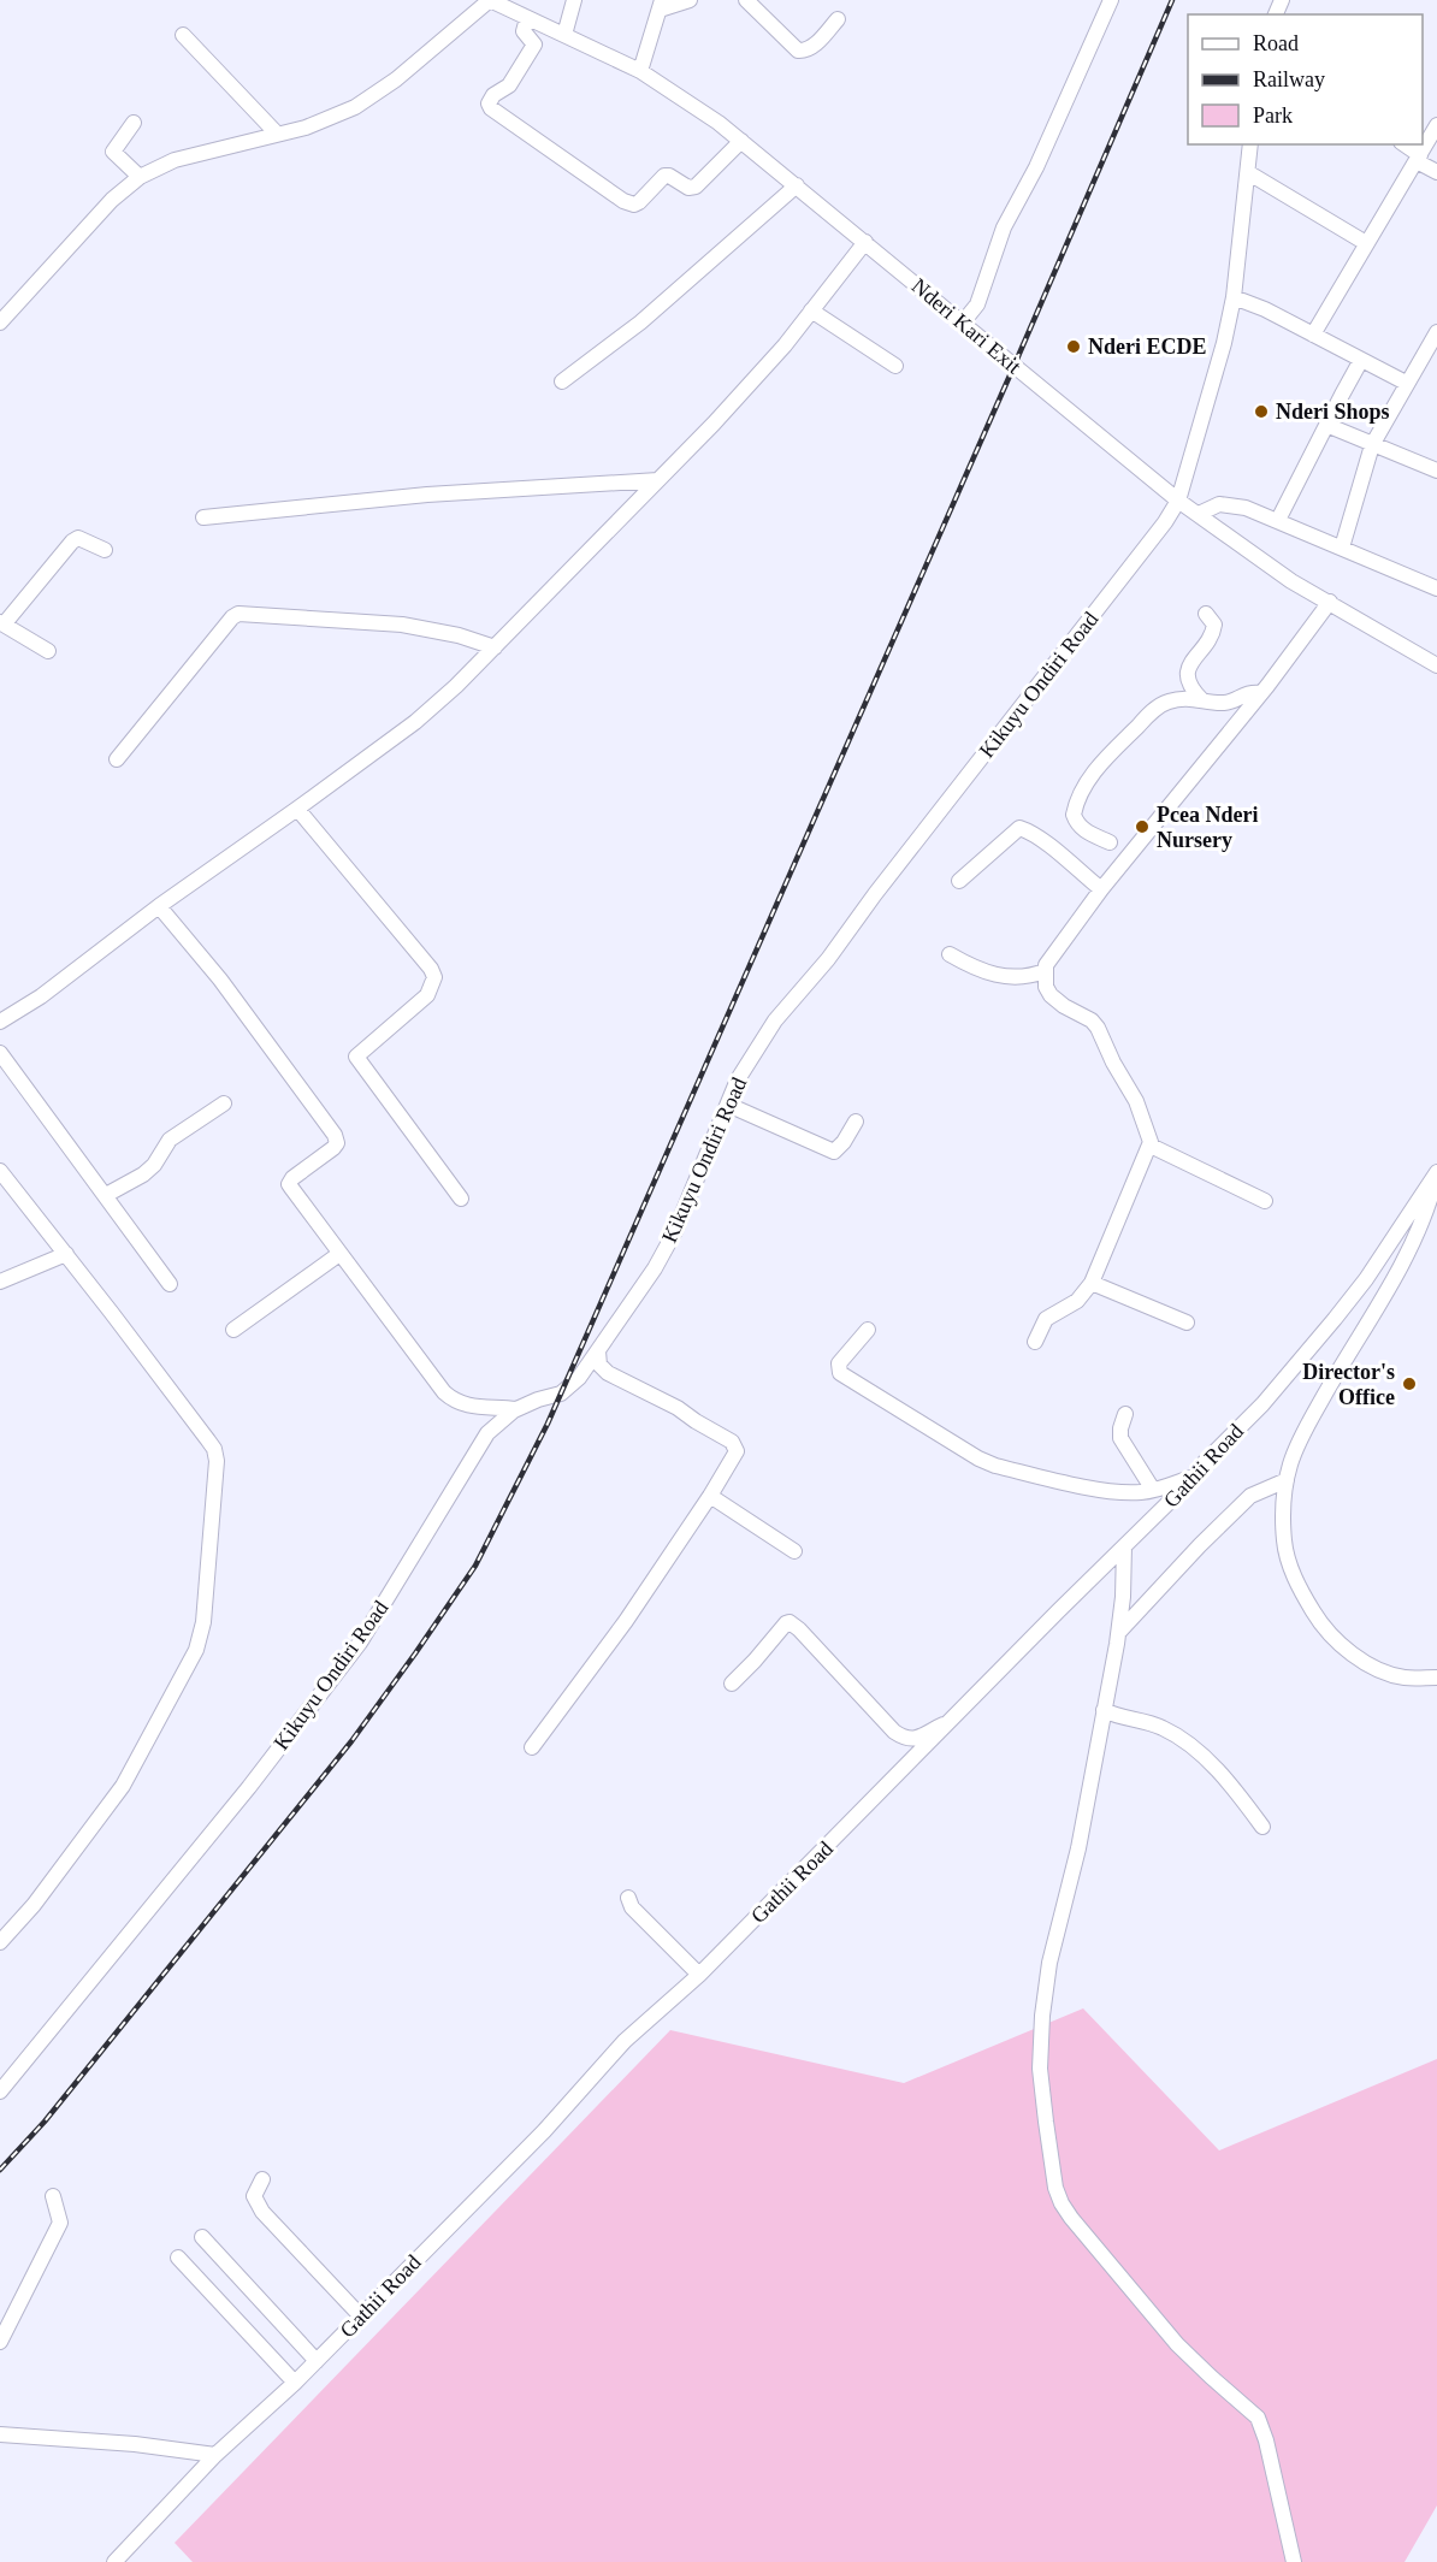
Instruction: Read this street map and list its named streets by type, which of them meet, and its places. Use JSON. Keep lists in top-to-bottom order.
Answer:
{
  "streets": {
    "street": ["Nderi Kari Exit", "Kikuyu Ondiri Road", "Gathii Road"]
  },
  "crossings": [
    ["Nderi Kari Exit", "Kikuyu Ondiri Road"]
  ],
  "places": [
    "Nderi ECDE",
    "Nderi Shops",
    "Pcea Nderi Nursery",
    "Director's Office"
  ],
  "legend": ["Road", "Railway", "Park"]
}
